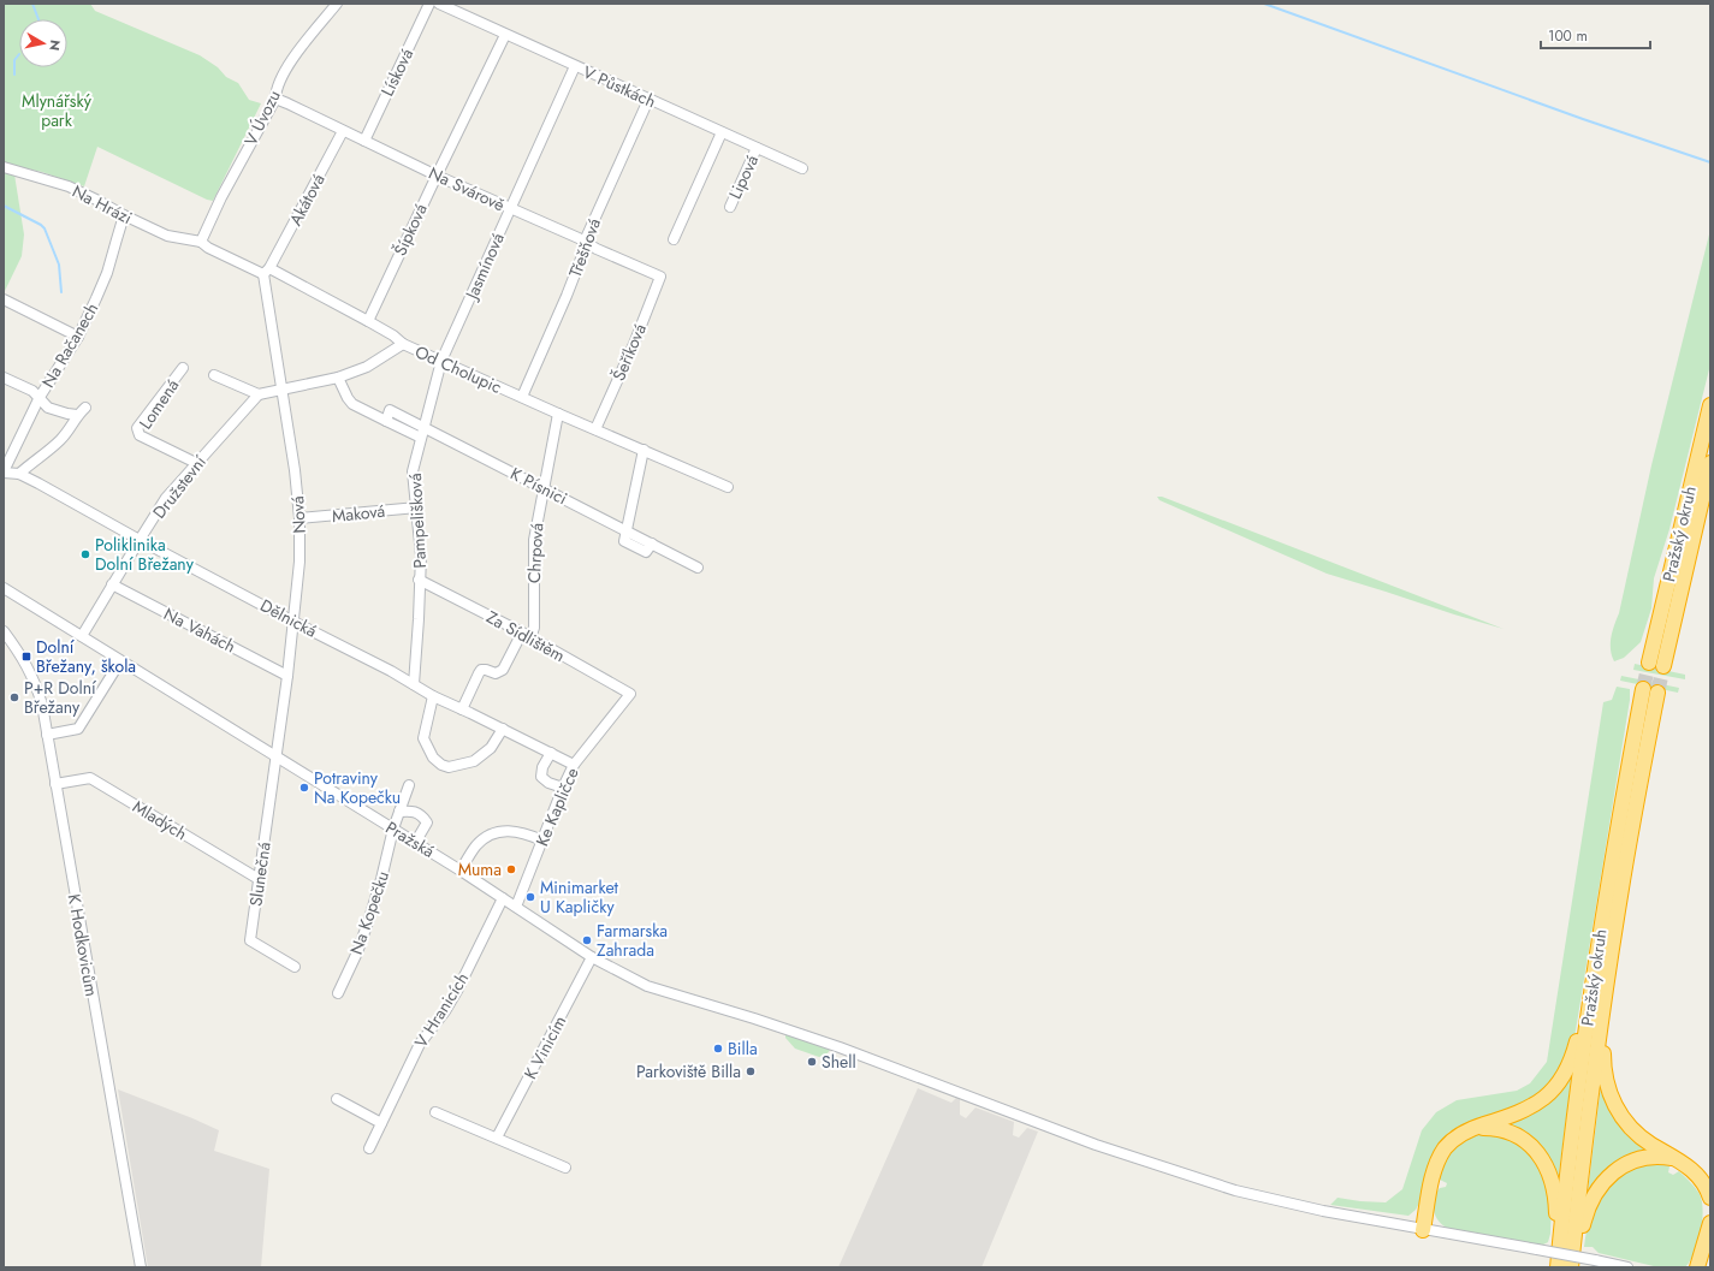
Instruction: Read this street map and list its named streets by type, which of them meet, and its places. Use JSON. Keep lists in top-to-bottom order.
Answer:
{
  "streets": {
    "highway": ["Pražský okruh"],
    "street": [
      "Lísková",
      "V Půstkách",
      "V Úvozu",
      "Lipová",
      "Na Svárově",
      "Akátová",
      "Na Hrázi",
      "Šípková",
      "Třešňová",
      "Jasmínová",
      "Na Račanech",
      "Šeříková",
      "Od Cholupic",
      "Lomená",
      "K Písnici",
      "Družstevní",
      "Maková",
      "Nová",
      "Pampelišková",
      "Chrpová",
      "Dělnická",
      "Na Vahách",
      "Za Sídlištěm",
      "Ke Kapličce",
      "Mladých",
      "Pražská",
      "Slunečná",
      "Na Kopečku",
      "K Hodkovicům",
      "V Hranicích",
      "K Vinicím"
    ]
  },
  "crossings": [
    ["Lísková", "Na Svárově"],
    ["V Půstkách", "Lipová"],
    ["V Půstkách", "Šípková"],
    ["V Půstkách", "Třešňová"],
    ["V Půstkách", "Jasmínová"],
    ["V Úvozu", "Na Svárově"],
    ["V Úvozu", "Na Hrázi"],
    ["V Úvozu", "Od Cholupic"],
    ["Na Svárově", "Akátová"],
    ["Na Svárově", "Šípková"],
    ["Na Svárově", "Třešňová"],
    ["Na Svárově", "Jasmínová"],
    ["Na Svárově", "Šeříková"],
    ["Akátová", "Od Cholupic"],
    ["Akátová", "Nová"],
    ["Na Hrázi", "Na Račanech"],
    ["Na Hrázi", "Od Cholupic"],
    ["Šípková", "Od Cholupic"],
    ["Třešňová", "Od Cholupic"],
    ["Jasmínová", "Od Cholupic"],
    ["Jasmínová", "Pampelišková"],
    ["Na Račanech", "Dělnická"],
    ["Šeříková", "Od Cholupic"],
    ["Od Cholupic", "Nová"],
    ["Od Cholupic", "Pampelišková"],
    ["Od Cholupic", "Chrpová"],
    ["Lomená", "Družstevní"],
    ["K Písnici", "Pampelišková"],
    ["K Písnici", "Chrpová"],
    ["Družstevní", "Dělnická"],
    ["Družstevní", "Na Vahách"],
    ["Družstevní", "Pražská"],
    ["Maková", "Nová"],
    ["Maková", "Pampelišková"],
    ["Nová", "Dělnická"],
    ["Nová", "Na Vahách"],
    ["Nová", "Pražská"],
    ["Nová", "Slunečná"],
    ["Pampelišková", "Dělnická"],
    ["Pampelišková", "Za Sídlištěm"],
    ["Chrpová", "Za Sídlištěm"],
    ["Dělnická", "Ke Kapličce"],
    ["Za Sídlištěm", "Ke Kapličce"],
    ["Ke Kapličce", "Pražská"],
    ["Mladých", "Slunečná"],
    ["Mladých", "K Hodkovicům"],
    ["Pražská", "Slunečná"],
    ["Pražská", "Na Kopečku"],
    ["Pražská", "V Hranicích"],
    ["Pražská", "K Vinicím"]
  ],
  "parks": ["Mlynářský park"],
  "places": {
    "other": [
      "Poliklinika Dolní Břežany",
      "P+R Dolní Břežany",
      "Potraviny Na Kopečku",
      "Muma",
      "Minimarket U Kapličky",
      "Farmarska Zahrada",
      "Billa",
      "Shell",
      "Parkoviště Billa"
    ],
    "transit": ["Dolní Břežany, škola"]
  },
  "scale_bar": "100 m",
  "north": "right"
}
